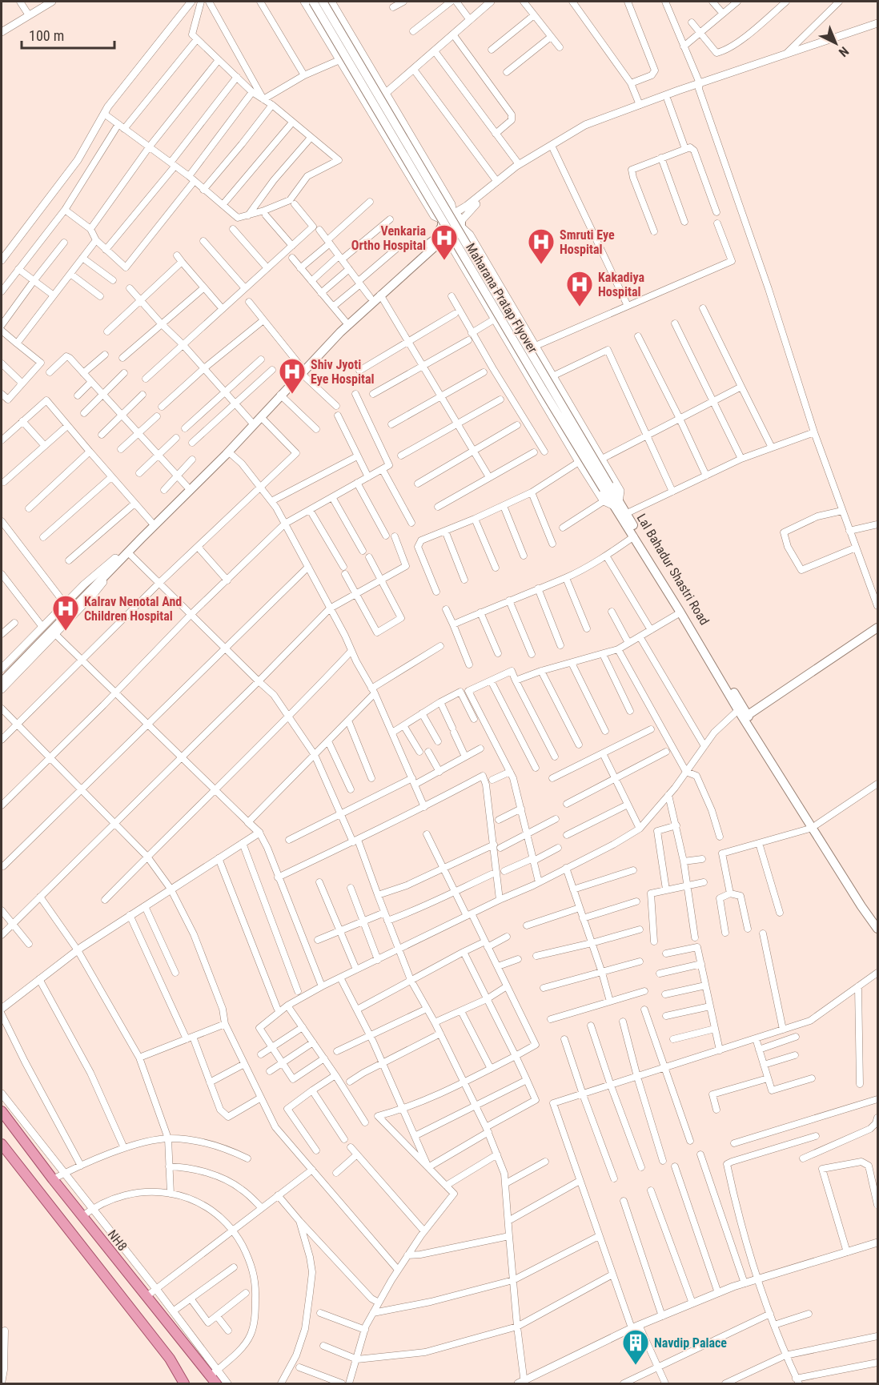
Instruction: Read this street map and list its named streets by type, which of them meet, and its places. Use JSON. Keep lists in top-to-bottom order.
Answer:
{
  "streets": {
    "main road": ["Maharana Pratap Flyover", "Lal Bahadur Shastri Road", "NH8"]
  },
  "crossings": [
    ["Maharana Pratap Flyover", "Lal Bahadur Shastri Road"]
  ],
  "places": {
    "hospital": [
      "Venkaria Ortho Hospital",
      "Smruti Eye Hospital",
      "Kakadiya Hospital",
      "Shiv Jyoti Eye Hospital",
      "Kalrav Nenotal And Children Hospital"
    ],
    "building": ["Navdip Palace"]
  },
  "scale_bar": "100 m",
  "north": "bottom right"
}
